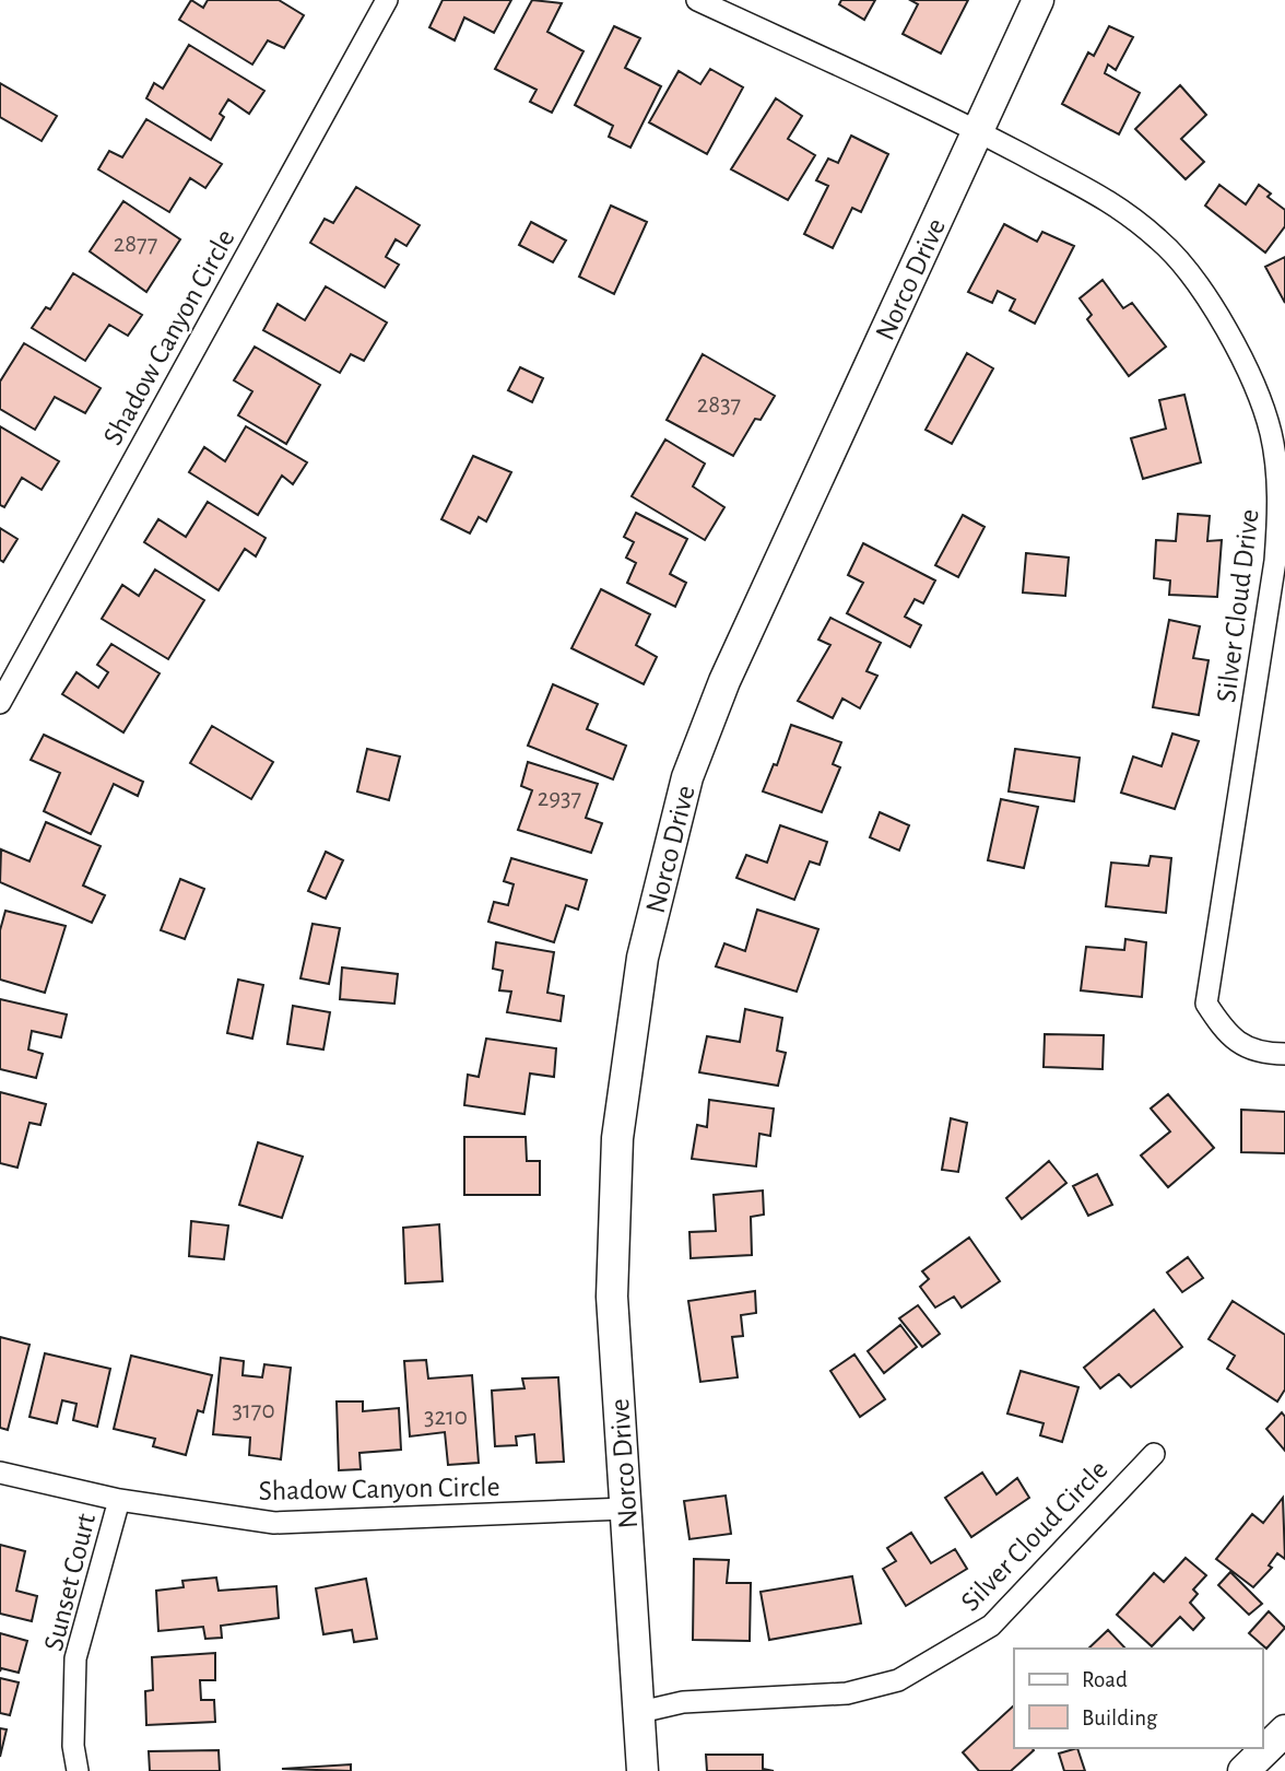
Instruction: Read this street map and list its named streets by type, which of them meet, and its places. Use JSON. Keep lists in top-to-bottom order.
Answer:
{
  "streets": {
    "main road": ["Norco Drive"],
    "street": [
      "Shadow Canyon Circle",
      "Silver Cloud Drive",
      "Silver Cloud Circle",
      "Sunset Court"
    ]
  },
  "crossings": [
    ["Norco Drive", "Shadow Canyon Circle"],
    ["Norco Drive", "Silver Cloud Drive"],
    ["Norco Drive", "Silver Cloud Circle"],
    ["Shadow Canyon Circle", "Sunset Court"]
  ],
  "house_numbers": [
    "2877",
    "2837",
    "2937",
    "3170",
    "3210"
  ],
  "legend": ["Road", "Building"]
}
